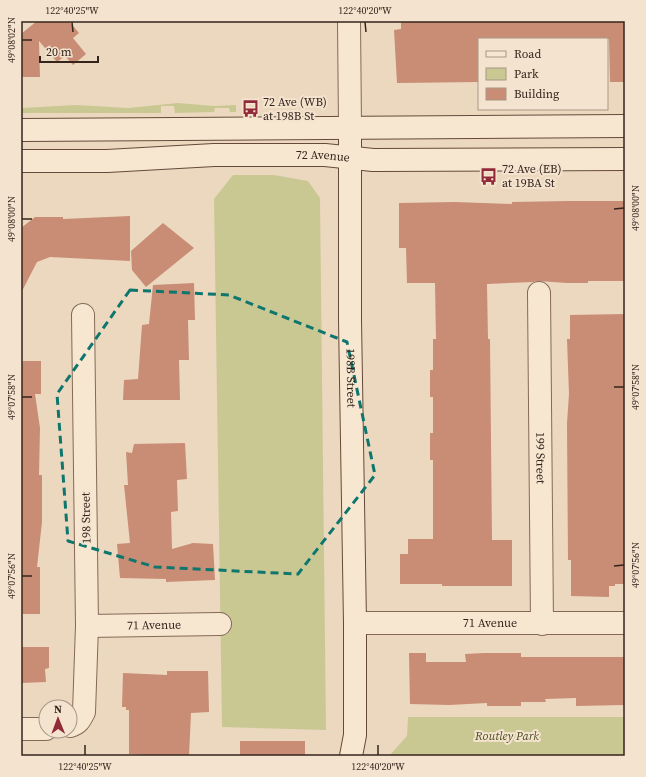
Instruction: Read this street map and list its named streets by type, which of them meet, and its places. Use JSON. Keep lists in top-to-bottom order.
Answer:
{
  "streets": {
    "street": [
      "72 Avenue",
      "198B Street",
      "199 Street",
      "198 Street",
      "71 Avenue"
    ]
  },
  "crossings": [
    ["72 Avenue", "198B Street"],
    ["198B Street", "71 Avenue"],
    ["199 Street", "71 Avenue"],
    ["198 Street", "71 Avenue"]
  ],
  "parks": ["Routley Park"],
  "places": {
    "bus stop": ["72 Ave (WB) at 198B St", "72 Ave (EB) at 19BA St"]
  },
  "legend": ["Road", "Park", "Building"],
  "scale_bar": "20 m",
  "north": "top",
  "coordinates": [
    "122°40'25\"W",
    "122°40'20\"W",
    "49°08'02\"N",
    "49°08'00\"N",
    "49°07'58\"N",
    "49°07'56\"N"
  ]
}
